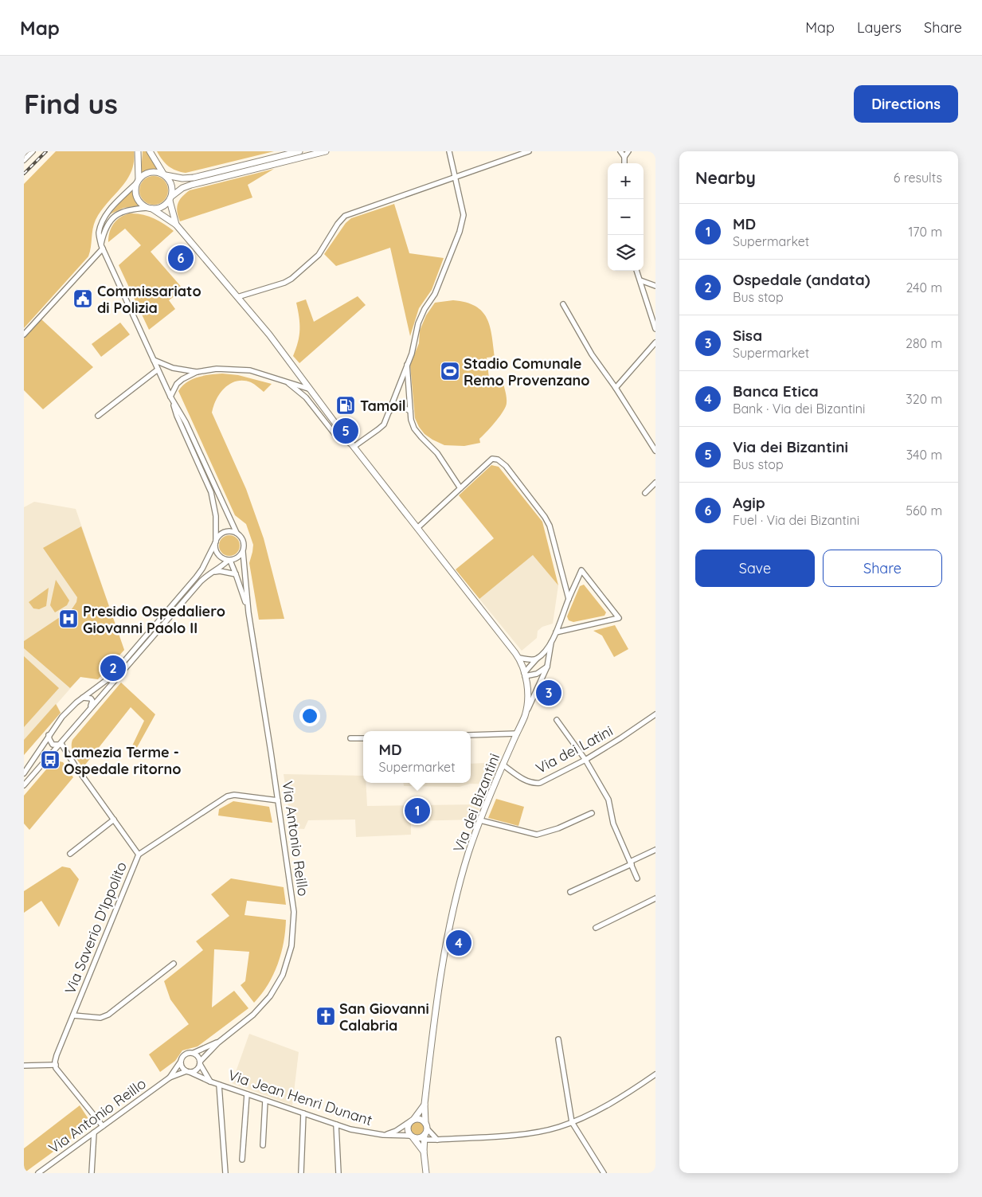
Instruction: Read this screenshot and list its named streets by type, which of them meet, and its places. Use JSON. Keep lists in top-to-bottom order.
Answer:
{
  "streets": {
    "street": [
      "Via dei Latini",
      "Via dei Bizantini",
      "Via Antonio Reillo",
      "Via Saverio D'Ippolito",
      "Via Jean Henri Dunant"
    ]
  },
  "crossings": [
    ["Via dei Latini", "Via dei Bizantini"],
    ["Via dei Bizantini", "Via Jean Henri Dunant"],
    ["Via Antonio Reillo", "Via Jean Henri Dunant"]
  ],
  "places": {
    "public building": ["Commissariato di Polizia"],
    "sports": ["Stadio Comunale Remo Provenzano"],
    "fuel station": ["Tamoil"],
    "hospital": ["Presidio Ospedaliero Giovanni Paolo II"],
    "bus stop": ["Lamezia Terme - Ospedale ritorno"],
    "church": ["San Giovanni Calabria"]
  },
  "page": {
    "header": "Map",
    "nav": ["Map", "Layers", "Share"],
    "buttons": [
      "Directions",
      ["Save", "Share"]
    ],
    "title": "Find us",
    "heading": ["Nearby", "6 results"],
    "map_buttons": ["+", "−"],
    "list": [
      {
        "mark": "1",
        "name": "MD",
        "note": "Supermarket",
        "value": "170 m"
      },
      {
        "mark": "2",
        "name": "Ospedale (andata)",
        "note": "Bus stop",
        "value": "240 m"
      },
      {
        "mark": "3",
        "name": "Sisa",
        "note": "Supermarket",
        "value": "280 m"
      },
      {
        "mark": "4",
        "name": "Banca Etica",
        "note": "Bank · Via dei Bizantini",
        "value": "320 m"
      },
      {
        "mark": "5",
        "name": "Via dei Bizantini",
        "note": "Bus stop",
        "value": "340 m"
      },
      {
        "mark": "6",
        "name": "Agip",
        "note": "Fuel · Via dei Bizantini",
        "value": "560 m"
      }
    ],
    "pins": [
      "6",
      "5",
      "2",
      "3",
      "1",
      "4"
    ],
    "popup": ["MD", "Supermarket"]
  }
}
